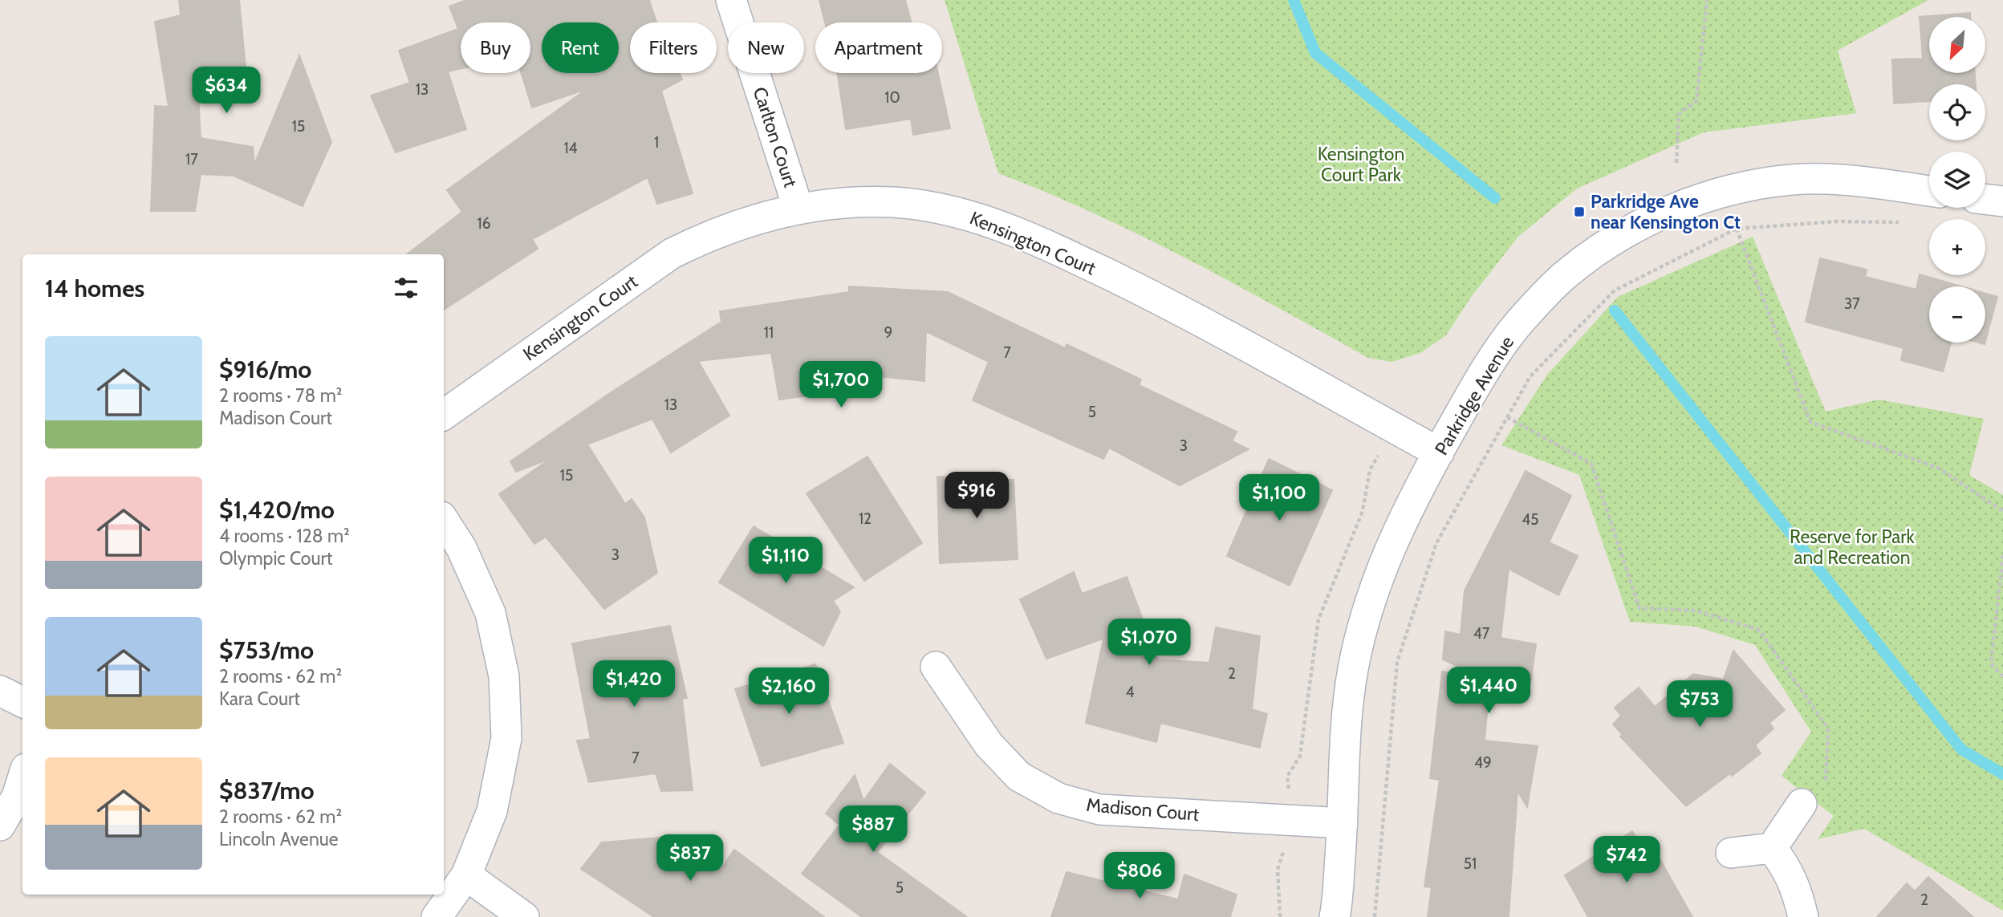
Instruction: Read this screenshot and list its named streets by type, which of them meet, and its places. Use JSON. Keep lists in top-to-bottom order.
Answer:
{
  "streets": {
    "street": [
      "Carlton Court",
      "Kensington Court",
      "Parkridge Avenue",
      "Madison Court"
    ]
  },
  "crossings": [
    ["Carlton Court", "Kensington Court"],
    ["Kensington Court", "Parkridge Avenue"],
    ["Parkridge Avenue", "Madison Court"]
  ],
  "parks": ["Kensington Court Park", "Reserve for Park and Recreation"],
  "places": {
    "transit": ["Parkridge Ave near Kensington Ct"]
  },
  "house_numbers": [
    "13",
    "10",
    "15",
    "1",
    "14",
    "17",
    "16",
    "37",
    "11",
    "9",
    "7",
    "13",
    "5",
    "3",
    "15",
    "12",
    "45",
    "3",
    "47",
    "2",
    "4",
    "7",
    "49",
    "51",
    "5",
    "2"
  ],
  "north": "bottom left",
  "page": {
    "map_buttons": ["+", "−"],
    "chip": [
      "Buy",
      "Rent",
      "Filters",
      "New",
      "Apartment"
    ],
    "price": [
      "$634",
      "$1,700",
      "$916",
      "$1,100",
      "$1,110",
      "$1,070",
      "$1,420",
      "$1,440",
      "$2,160",
      "$753",
      "$887",
      "$837",
      "$742",
      "$806"
    ],
    "heading": "14 homes",
    "list": [
      {
        "name": "$916/mo",
        "note": "2 rooms · 78 m² · Madison Court"
      },
      {
        "name": "$1,420/mo",
        "note": "4 rooms · 128 m² · Olympic Court"
      },
      {
        "name": "$753/mo",
        "note": "2 rooms · 62 m² · Kara Court"
      },
      {
        "name": "$837/mo",
        "note": "2 rooms · 62 m² · Lincoln Avenue"
      }
    ]
  }
}
